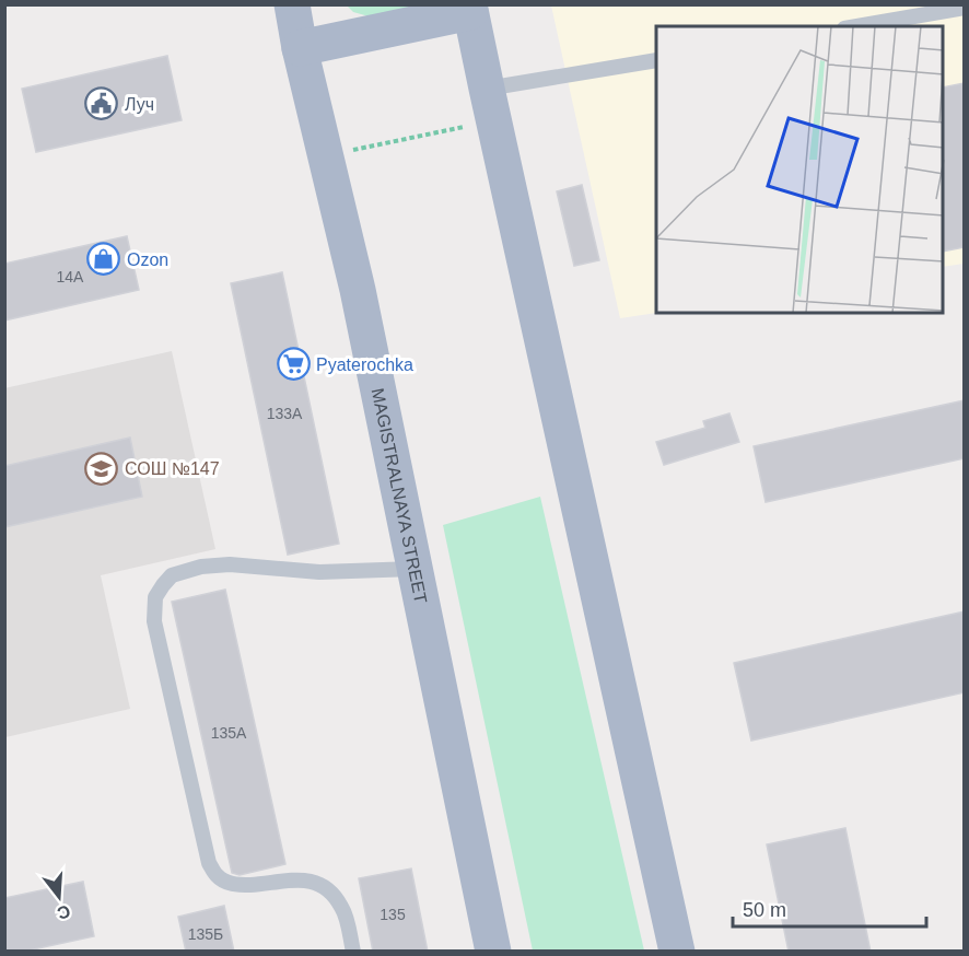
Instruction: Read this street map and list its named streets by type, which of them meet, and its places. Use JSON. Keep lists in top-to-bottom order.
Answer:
{
  "streets": {
    "main road": ["MAGISTRALNAYA STREET"]
  },
  "places": {
    "public building": ["Луч"],
    "shop": ["Ozon"],
    "supermarket": ["Pyaterochka"],
    "school or university": ["СОШ №147"]
  },
  "house_numbers": [
    "14А",
    "133А",
    "135А",
    "135",
    "135Б"
  ],
  "scale_bar": "50 m",
  "north": "bottom"
}
